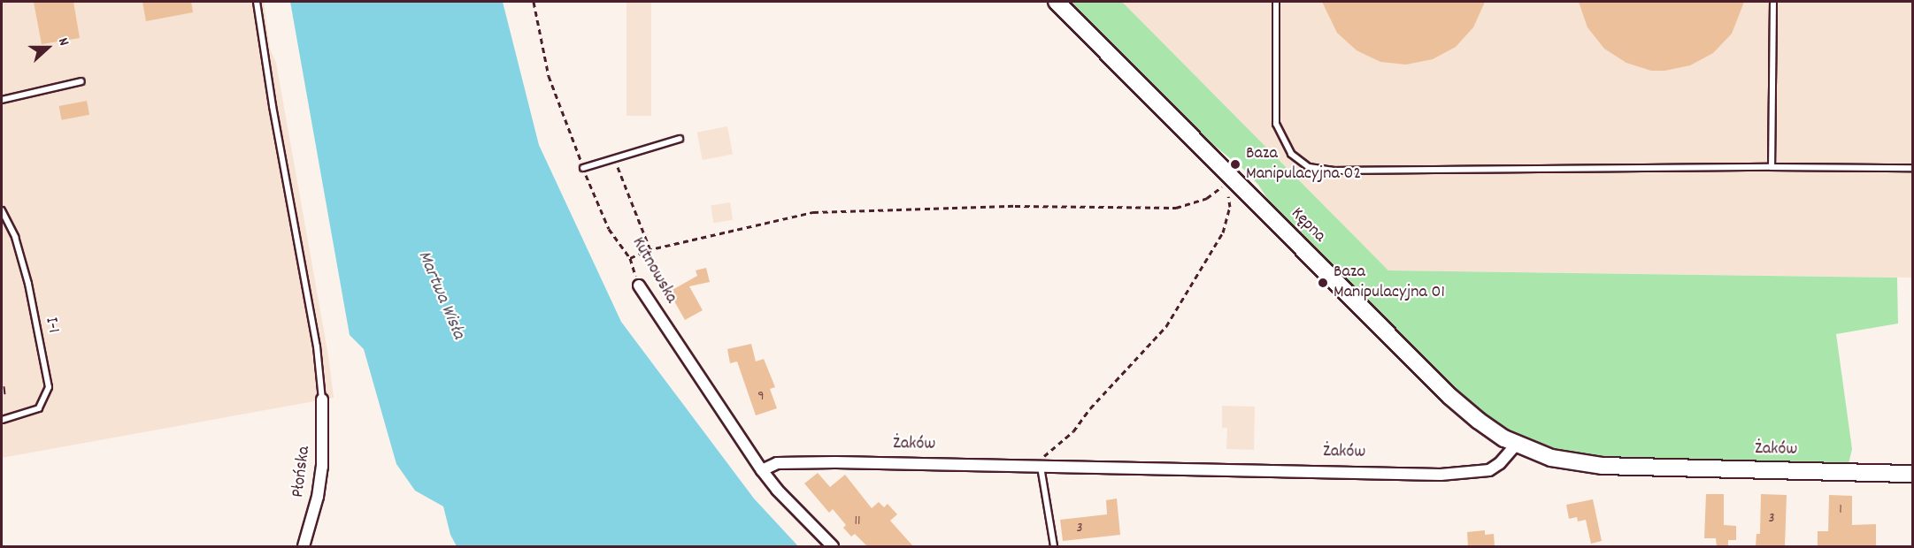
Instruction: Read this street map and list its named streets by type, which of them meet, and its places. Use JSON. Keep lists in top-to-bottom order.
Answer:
{
  "streets": {
    "street": [
      "Kępna",
      "Kutnowska",
      "Żaków",
      "Płońska"
    ],
    "lane": ["I-1"]
  },
  "crossings": [
    ["Kępna", "Żaków"],
    ["Kutnowska", "Żaków"]
  ],
  "water": ["Martwa Wisła"],
  "places": ["Baza Manipulacyjna 02", "Baza Manipulacyjna 01"],
  "house_numbers": [
    "9",
    "1",
    "3",
    "11",
    "3"
  ],
  "north": "right"
}
